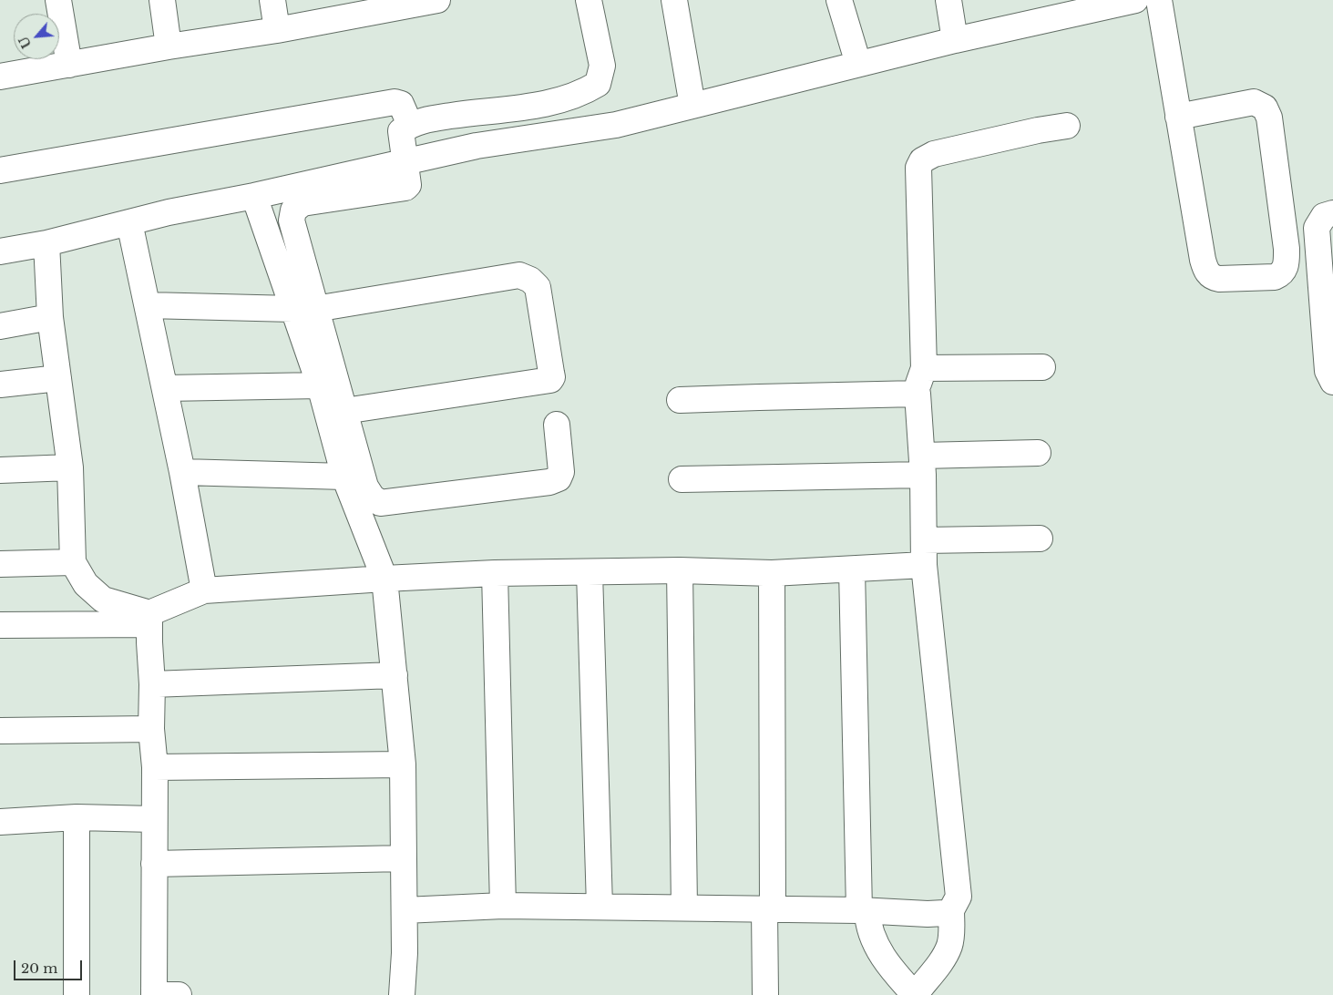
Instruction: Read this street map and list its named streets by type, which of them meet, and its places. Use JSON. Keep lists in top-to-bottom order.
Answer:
{
  "scale_bar": "20 m",
  "north": "bottom left"
}
